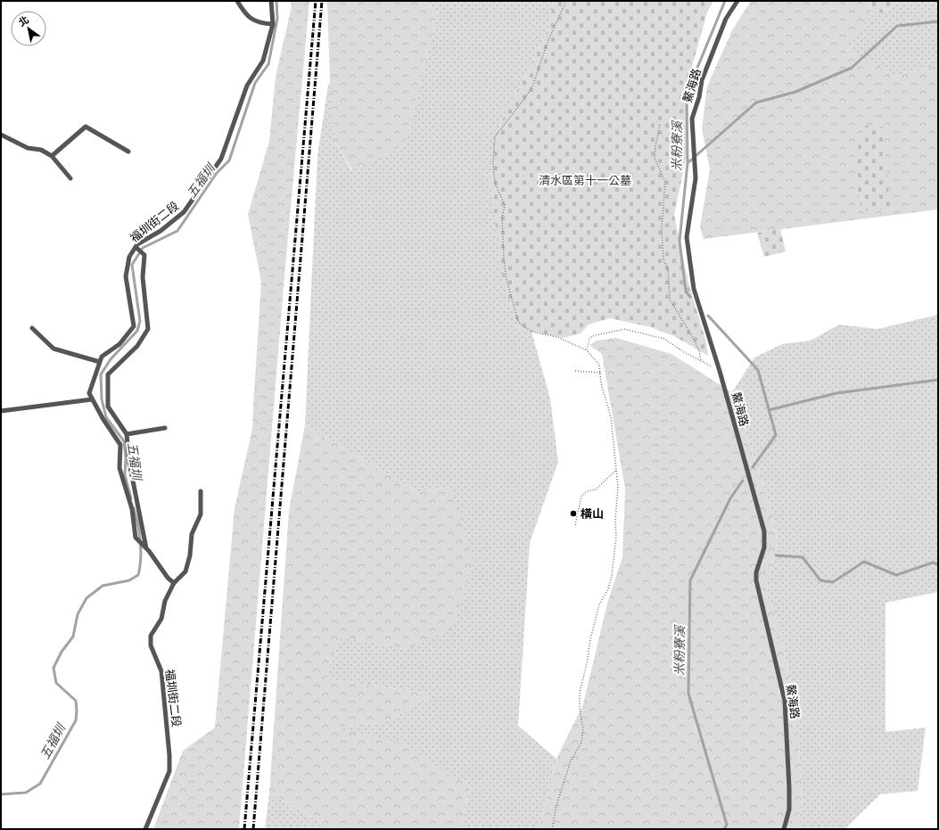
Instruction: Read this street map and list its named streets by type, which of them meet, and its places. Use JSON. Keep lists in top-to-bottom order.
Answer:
{
  "streets": {
    "lane": ["鰲海路", "福圳街二段"]
  },
  "water": ["米粉寮溪", "五福圳"],
  "parks": ["清水區第十一公墓"],
  "places": ["橫山"],
  "north": "top left"
}
